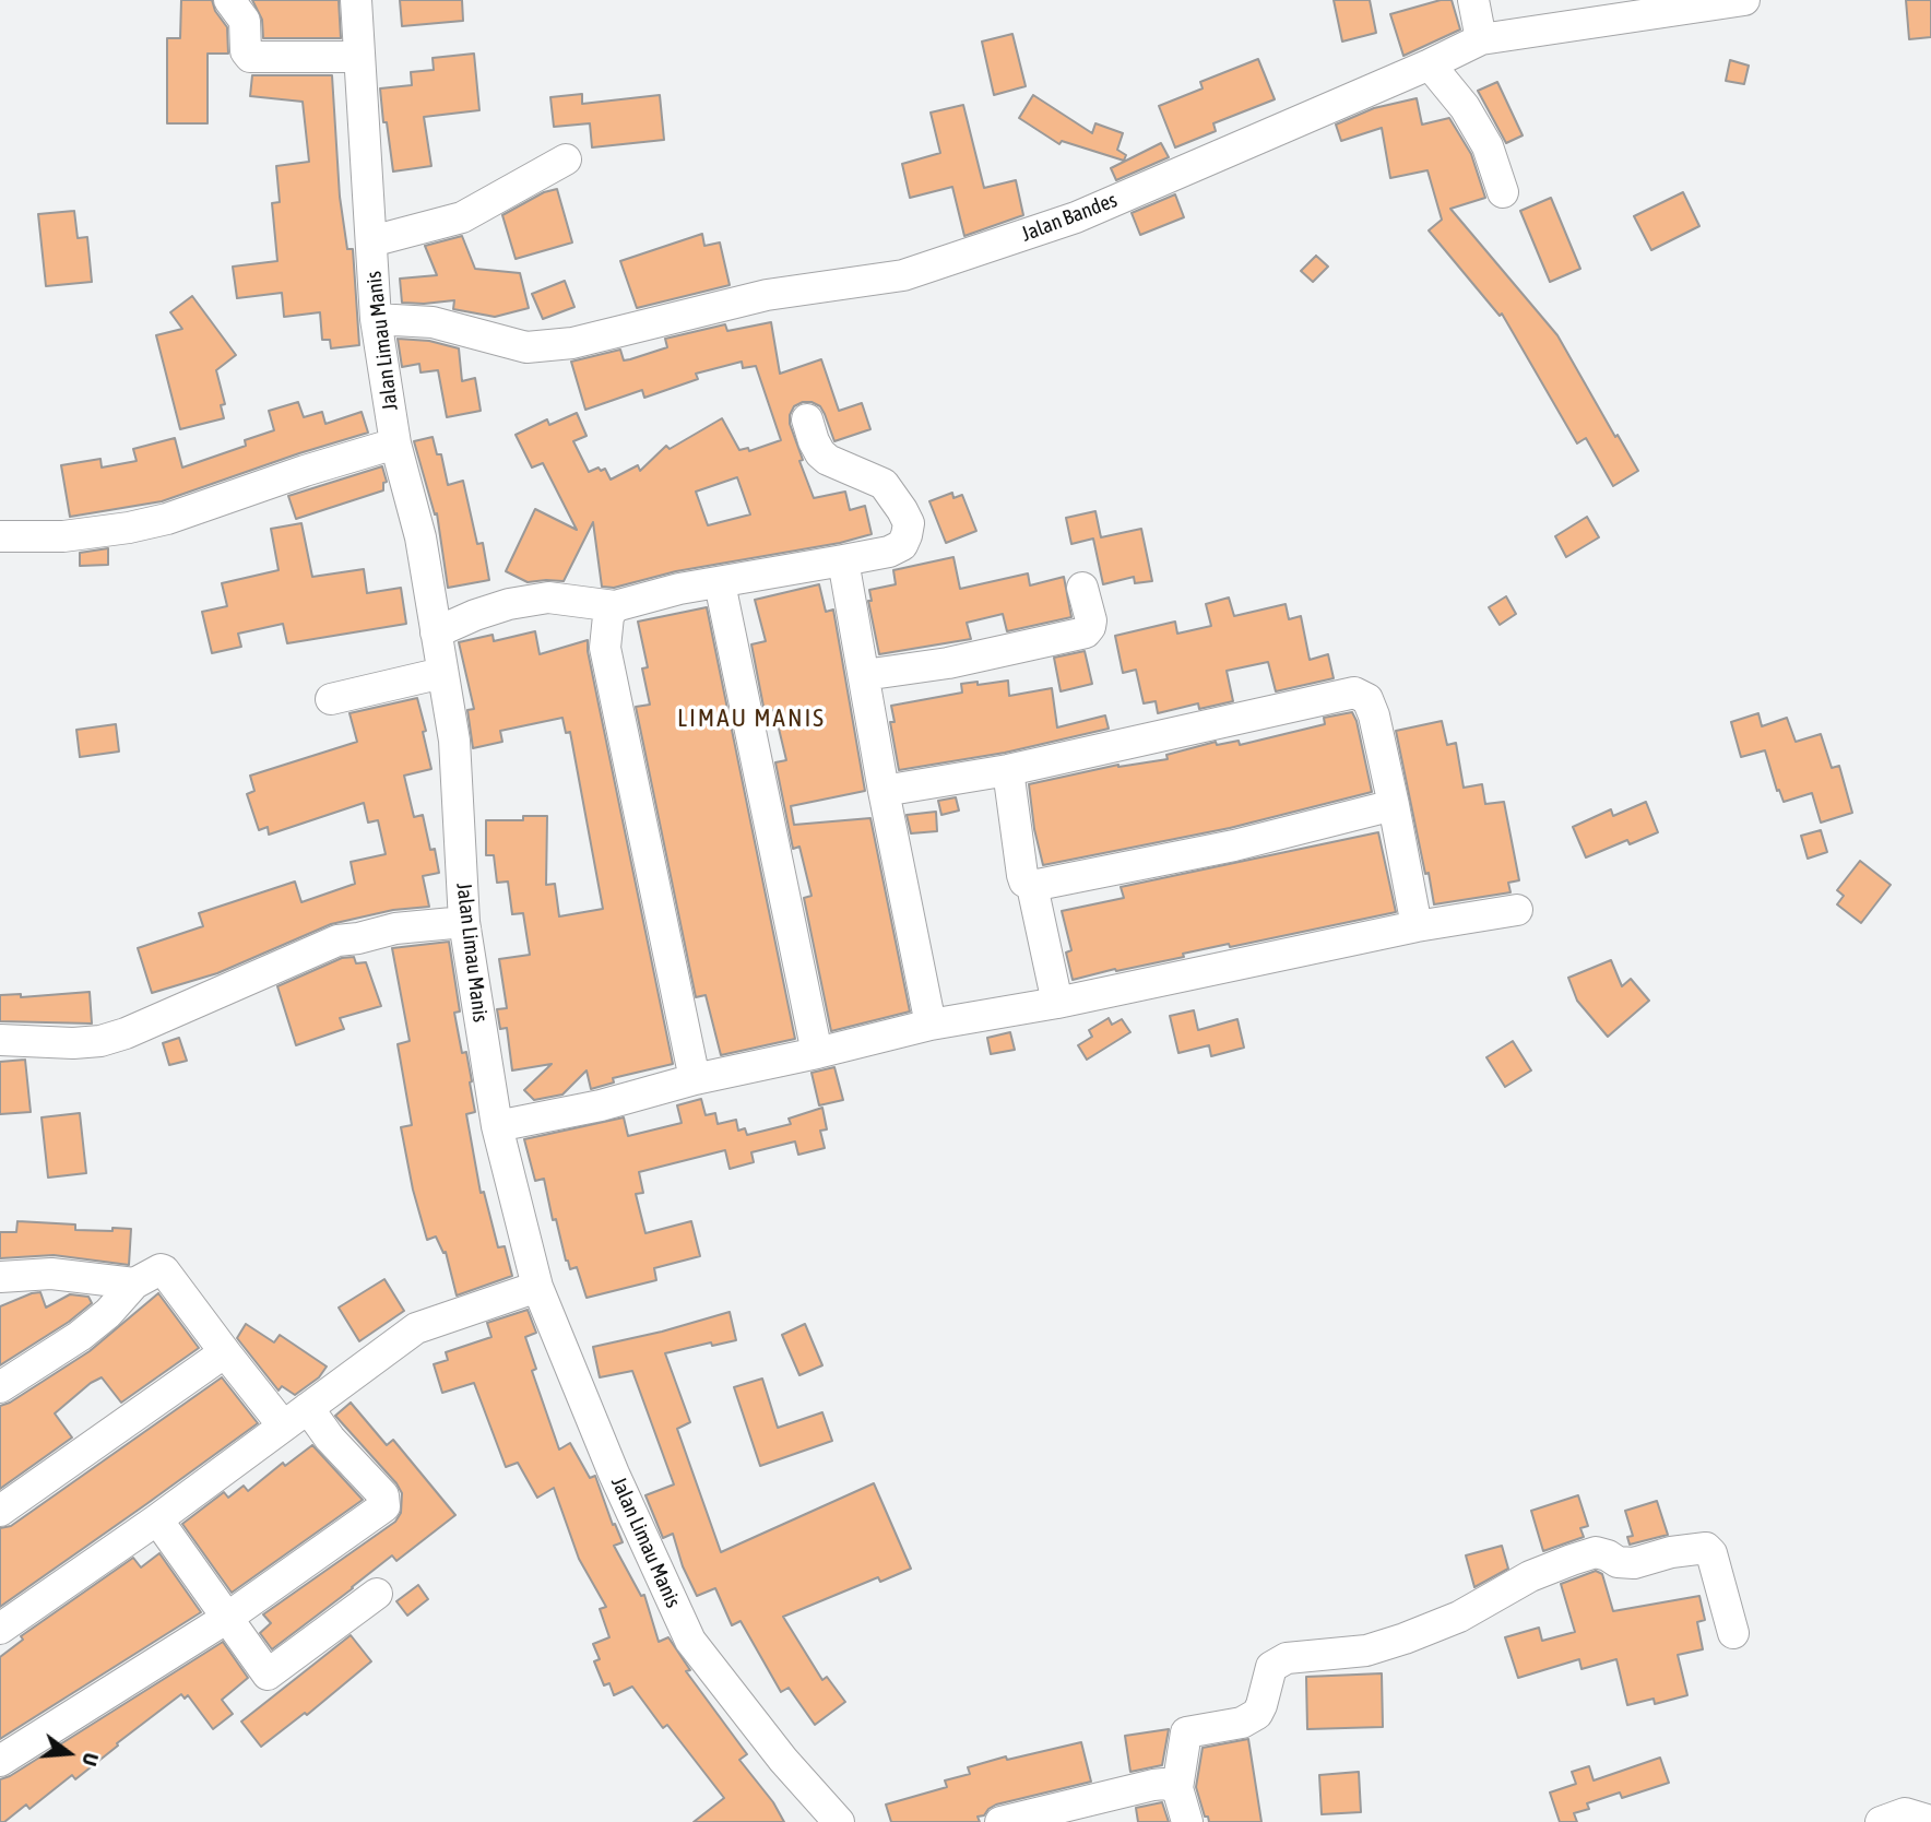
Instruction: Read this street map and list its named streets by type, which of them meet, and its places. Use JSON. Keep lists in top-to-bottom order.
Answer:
{
  "streets": {
    "street": ["Jalan Bandes", "Jalan Limau Manis"]
  },
  "crossings": [
    ["Jalan Bandes", "Jalan Limau Manis"]
  ],
  "districts": ["LIMAU MANIS"],
  "north": "right"
}
